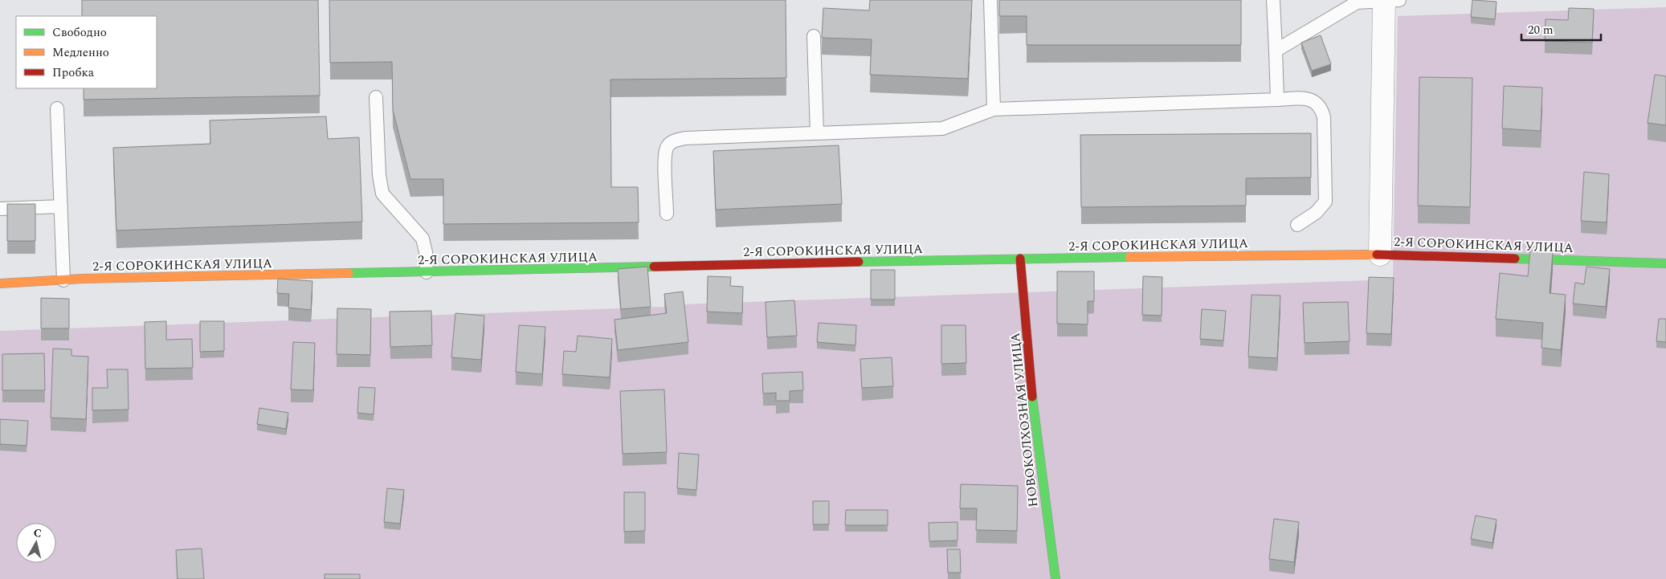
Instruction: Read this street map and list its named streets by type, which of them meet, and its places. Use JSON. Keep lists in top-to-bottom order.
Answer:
{
  "streets": {
    "street": ["2-Я СОРОКИНСКАЯ УЛИЦА", "НОВОКОЛХОЗНАЯ УЛИЦА"]
  },
  "crossings": [
    ["2-Я СОРОКИНСКАЯ УЛИЦА", "НОВОКОЛХОЗНАЯ УЛИЦА"]
  ],
  "legend": ["Свободно", "Медленно", "Пробка"],
  "scale_bar": "20 m",
  "north": "top"
}
